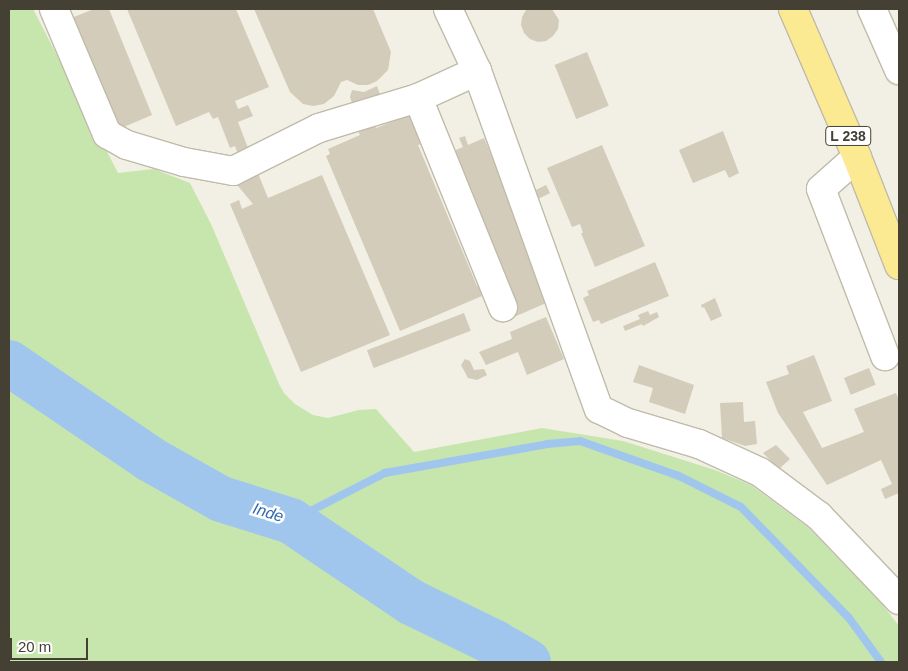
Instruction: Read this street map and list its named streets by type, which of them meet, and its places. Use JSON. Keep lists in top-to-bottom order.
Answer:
{
  "streets": {
    "main road": ["L 238"]
  },
  "water": ["Inde"],
  "scale_bar": "20 m"
}
